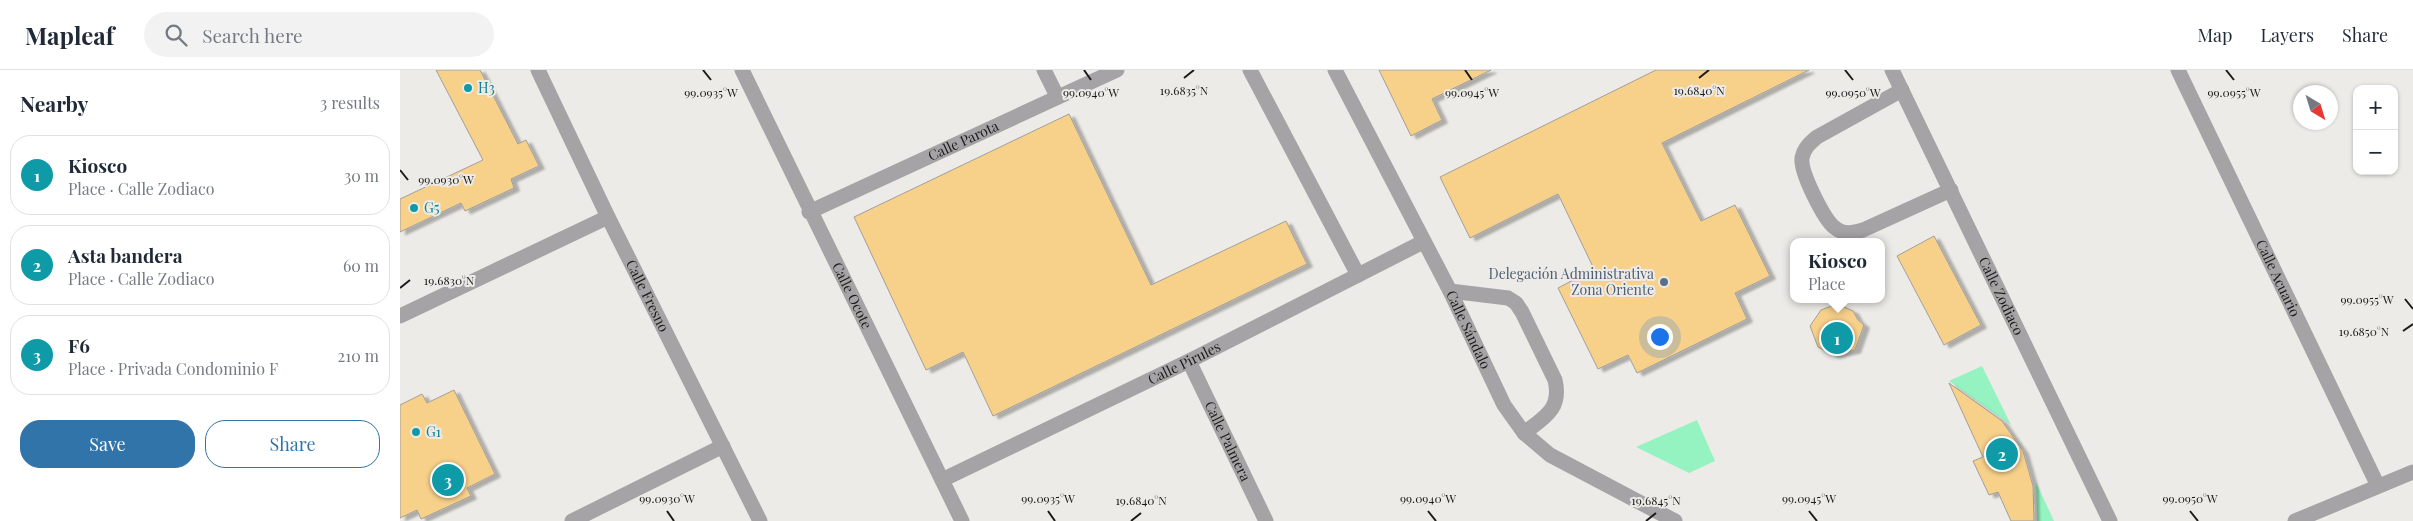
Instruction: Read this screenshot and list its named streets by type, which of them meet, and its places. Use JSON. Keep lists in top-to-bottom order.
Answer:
{
  "streets": {
    "street": [
      "Calle Parota",
      "Calle Acuario",
      "Calle Zodiaco",
      "Calle Fresno",
      "Calle Ocote",
      "Calle Sándalo",
      "Calle Pirules",
      "Calle Palmera"
    ]
  },
  "crossings": [
    ["Calle Parota", "Calle Ocote"],
    ["Calle Ocote", "Calle Pirules"],
    ["Calle Sándalo", "Calle Pirules"],
    ["Calle Pirules", "Calle Palmera"]
  ],
  "places": [
    "H3",
    "G5",
    "Delegación Administrativa Zona Oriente",
    "G1"
  ],
  "north": "bottom right",
  "page": {
    "header": "Mapleaf",
    "search": "Search here",
    "nav": ["Map", "Layers", "Share"],
    "heading": ["Nearby", "3 results"],
    "map_buttons": ["+", "−"],
    "list": [
      {
        "mark": "1",
        "name": "Kiosco",
        "note": "Place · Calle Zodiaco",
        "value": "30 m"
      },
      {
        "mark": "2",
        "name": "Asta bandera",
        "note": "Place · Calle Zodiaco",
        "value": "60 m"
      },
      {
        "mark": "3",
        "name": "F6",
        "note": "Place · Privada Condominio F",
        "value": "210 m"
      }
    ],
    "popup": ["Kiosco", "Place"],
    "pins": ["1", "2", "3"],
    "buttons": ["Save", "Share"]
  },
  "coordinates": [
    "19.6835°N",
    "19.6840°N",
    "99.0935°W",
    "99.0940°W",
    "99.0945°W",
    "99.0950°W",
    "99.0955°W",
    "99.0930°W",
    "19.6830°N",
    "19.6850°N",
    "19.6845°N"
  ]
}
